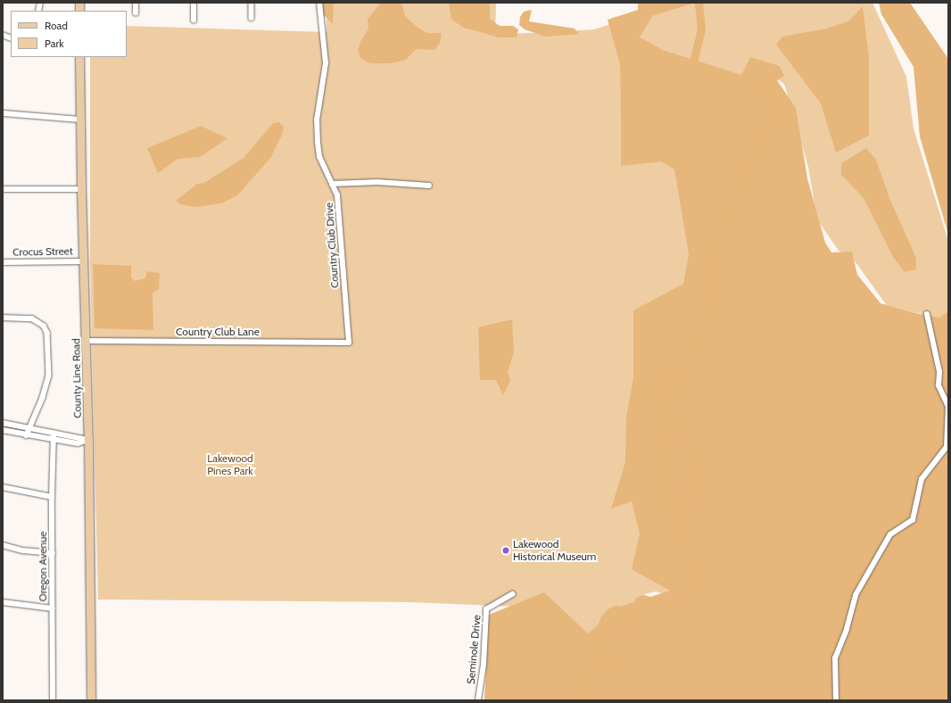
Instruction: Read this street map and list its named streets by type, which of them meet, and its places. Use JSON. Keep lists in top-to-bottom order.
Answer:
{
  "streets": {
    "main road": ["County Line Road"],
    "street": [
      "Country Club Drive",
      "Crocus Street",
      "Country Club Lane",
      "Oregon Avenue",
      "Seminole Drive"
    ]
  },
  "crossings": [
    ["Country Club Drive", "Country Club Lane"],
    ["Crocus Street", "County Line Road"],
    ["Country Club Lane", "County Line Road"]
  ],
  "parks": ["Lakewood Pines Park"],
  "places": ["Lakewood Historical Museum"],
  "legend": ["Road", "Park"]
}
